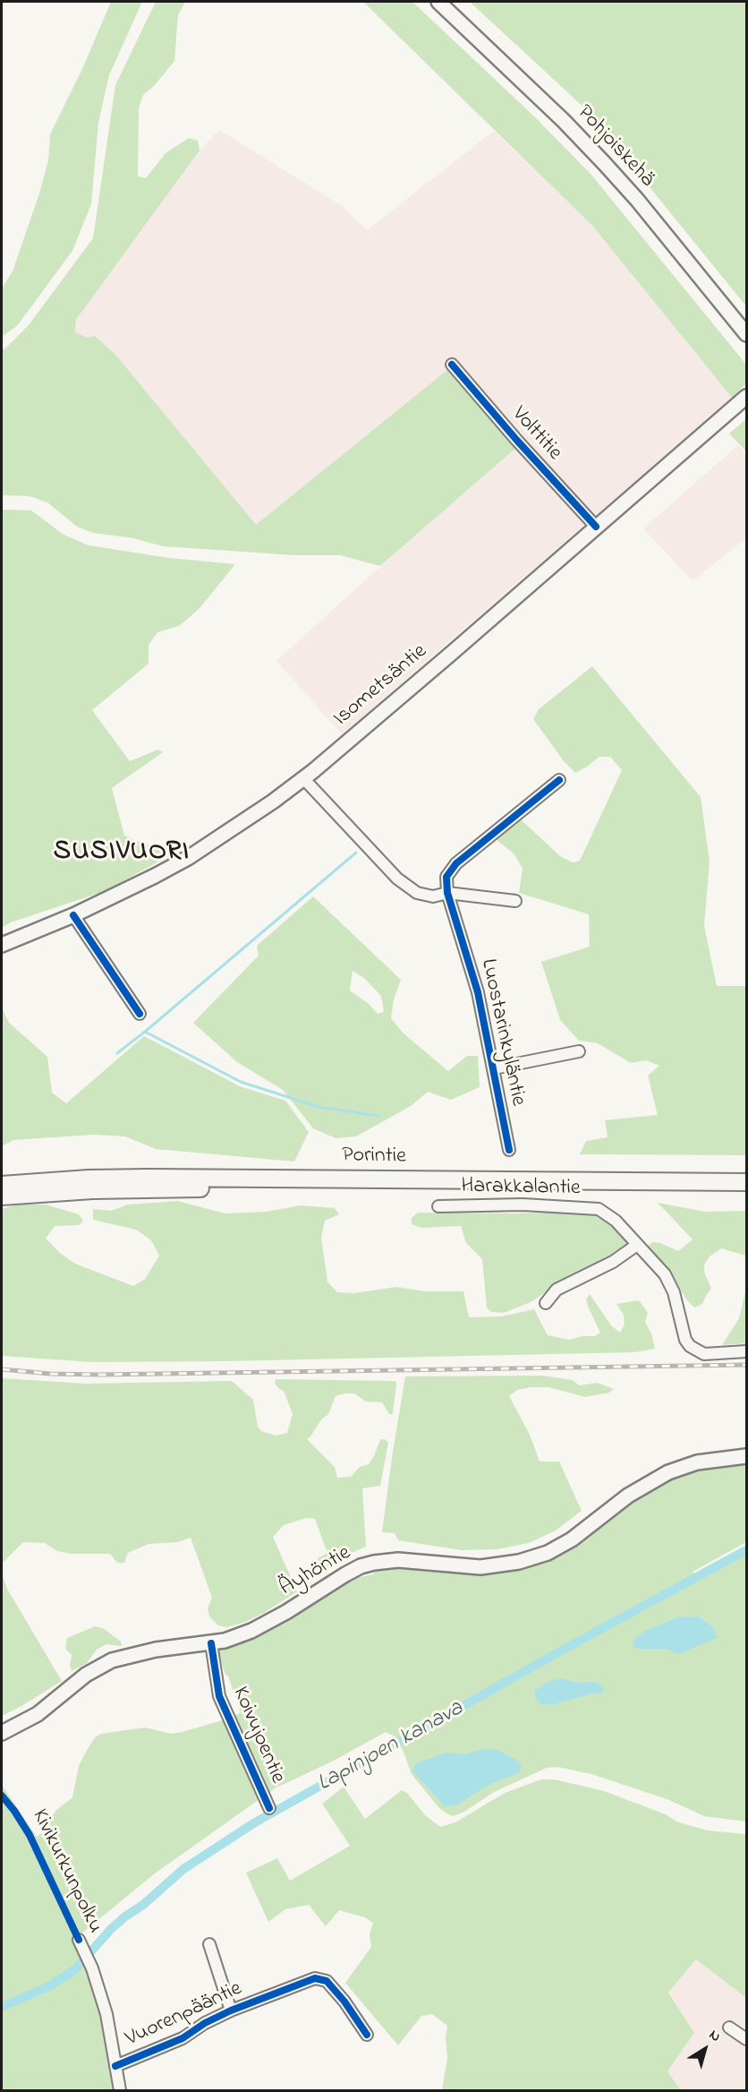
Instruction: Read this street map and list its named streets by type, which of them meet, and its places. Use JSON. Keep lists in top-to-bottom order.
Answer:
{
  "streets": {
    "highway": ["Porintie"],
    "main road": ["Pohjoiskehä", "Isometsäntie", "Äyhöntie"],
    "street": [
      "Volttitie",
      "Luostarinkyläntie",
      "Harakkalantie",
      "Koivujoentie",
      "Kivikurkunpolku",
      "Vuorenpääntie"
    ]
  },
  "crossings": [
    ["Volttitie", "Isometsäntie"],
    ["Äyhöntie", "Koivujoentie"],
    ["Kivikurkunpolku", "Vuorenpääntie"]
  ],
  "districts": ["SUSIVUORI"],
  "water": ["Lapinjoen kanava"],
  "north": "top right"
}
